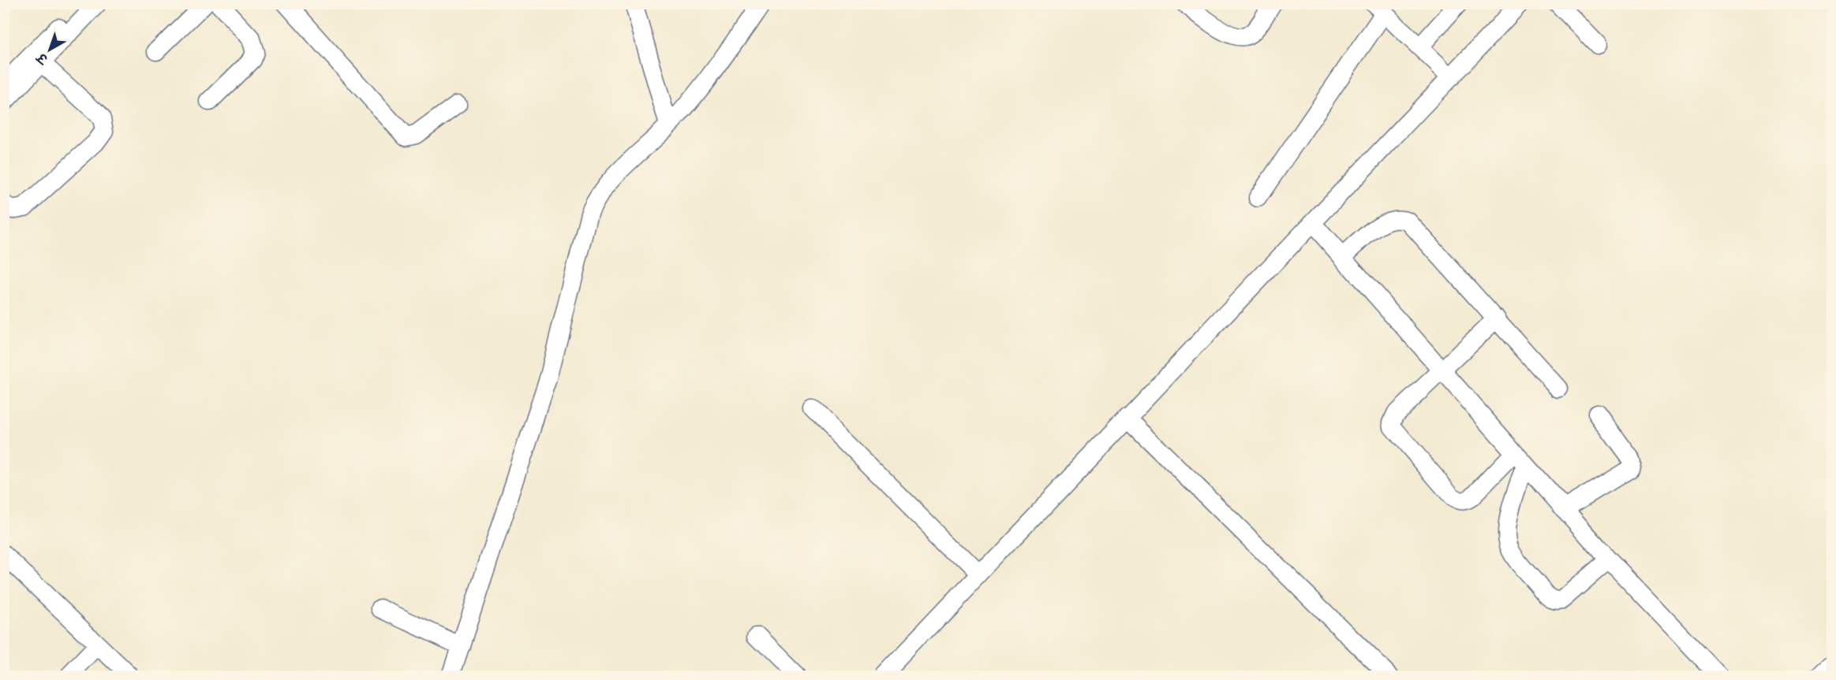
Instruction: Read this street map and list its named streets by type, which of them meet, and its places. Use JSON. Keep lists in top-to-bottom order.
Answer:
{
  "north": "bottom left"
}
